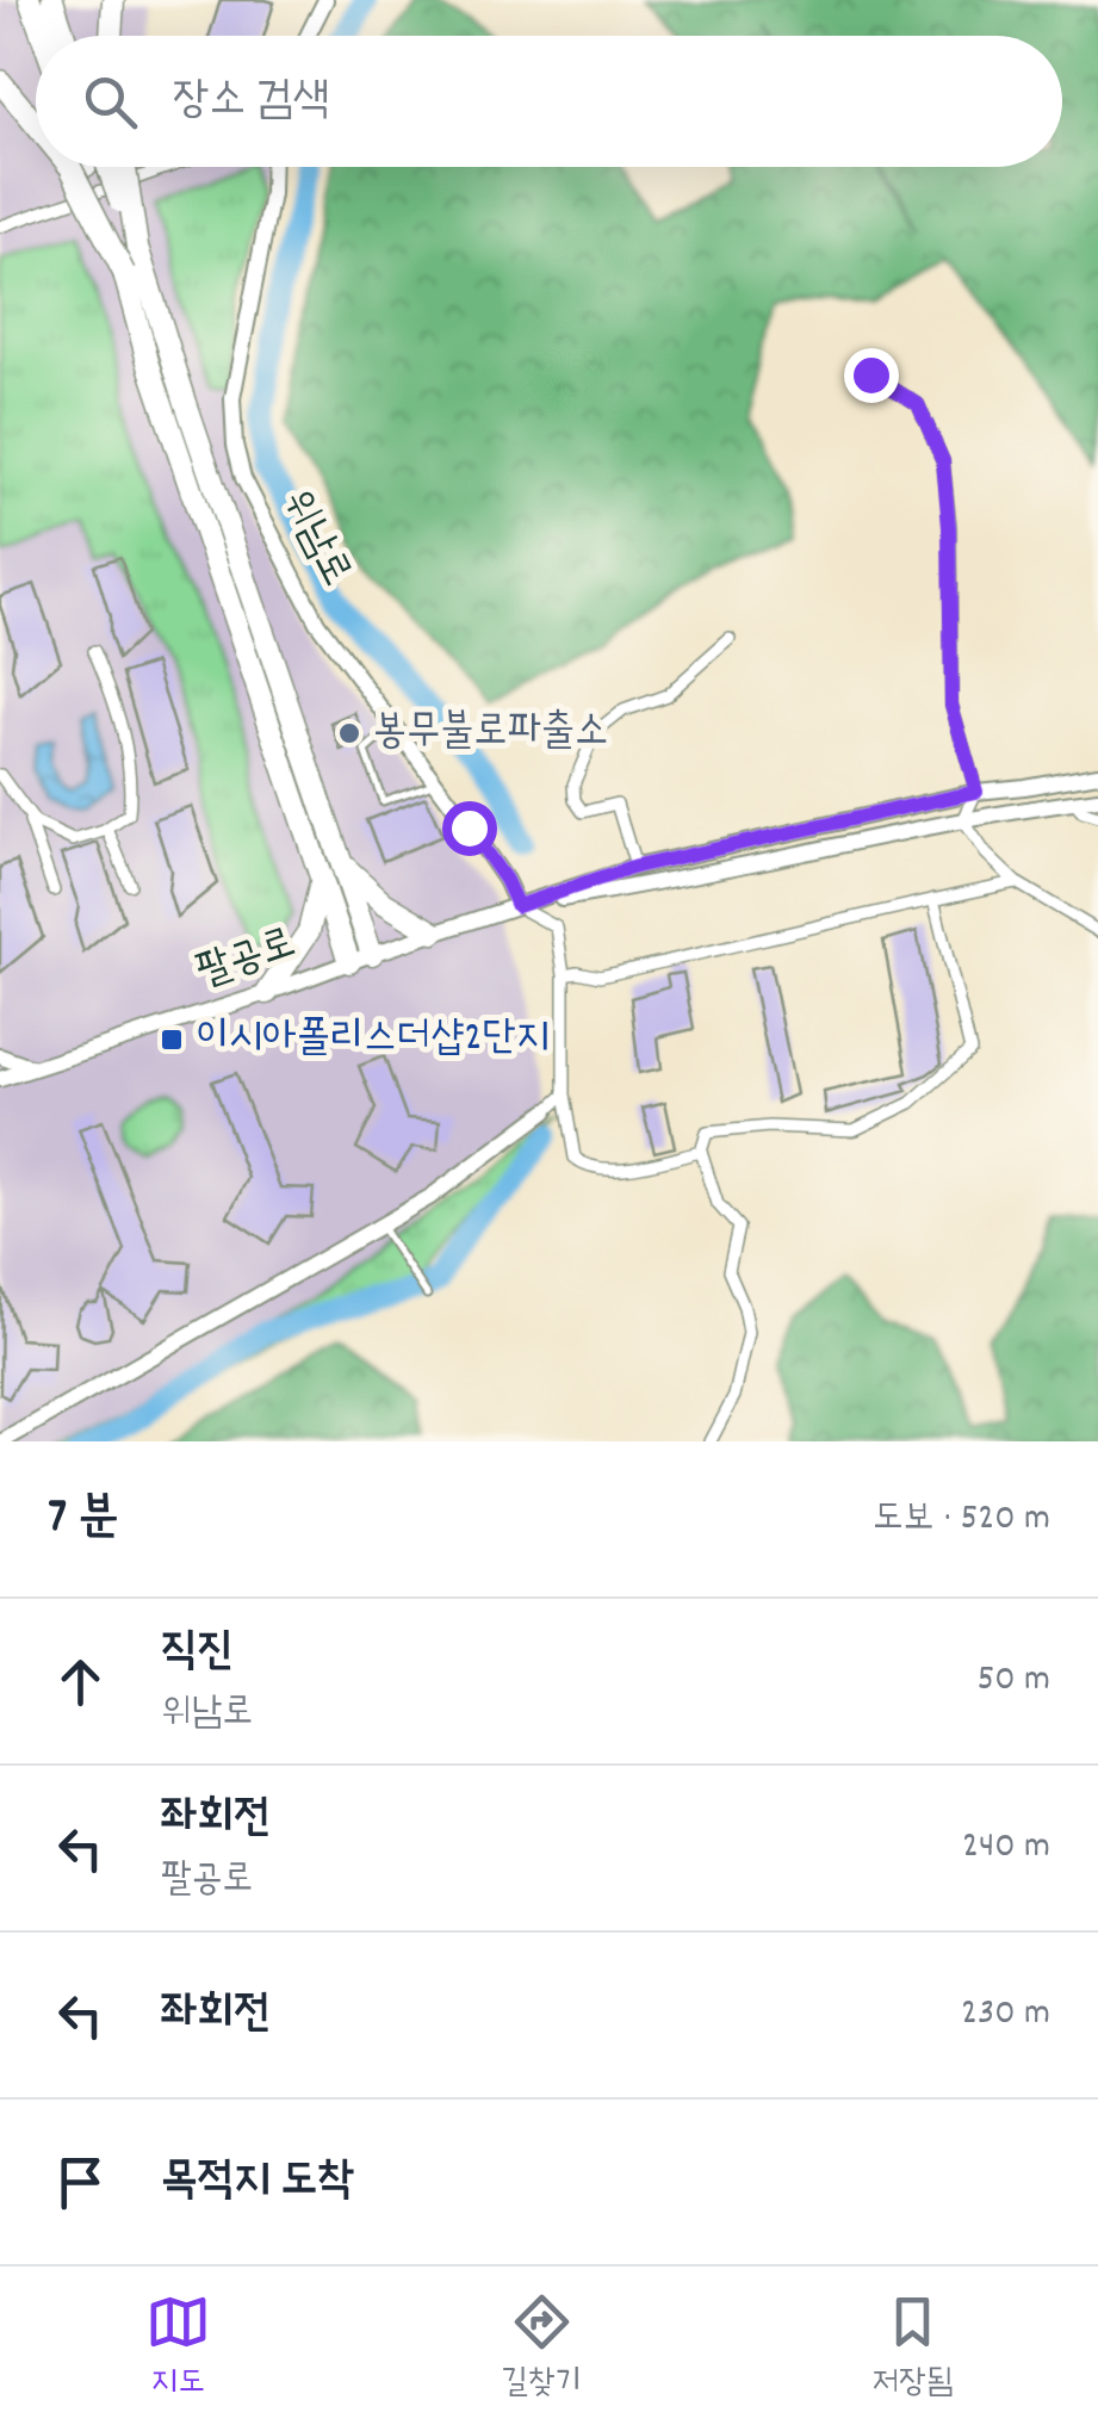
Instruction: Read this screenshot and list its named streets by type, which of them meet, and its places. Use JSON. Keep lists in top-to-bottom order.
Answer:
{
  "streets": {
    "main road": ["위남로", "팔공로"]
  },
  "crossings": [
    ["위남로", "팔공로"]
  ],
  "places": {
    "other": ["봉무불로파출소"],
    "transit": ["이시아폴리스더샵2단지"]
  },
  "page": {
    "search": "장소 검색",
    "heading": ["7 분", "도보 · 520 m"],
    "list": [
      ["직진", "위남로", "50 m"],
      ["좌회전", "팔공로", "240 m"],
      ["좌회전", "230 m"],
      "목적지 도착"
    ],
    "nav": ["지도", "길찾기", "저장됨"]
  }
}
